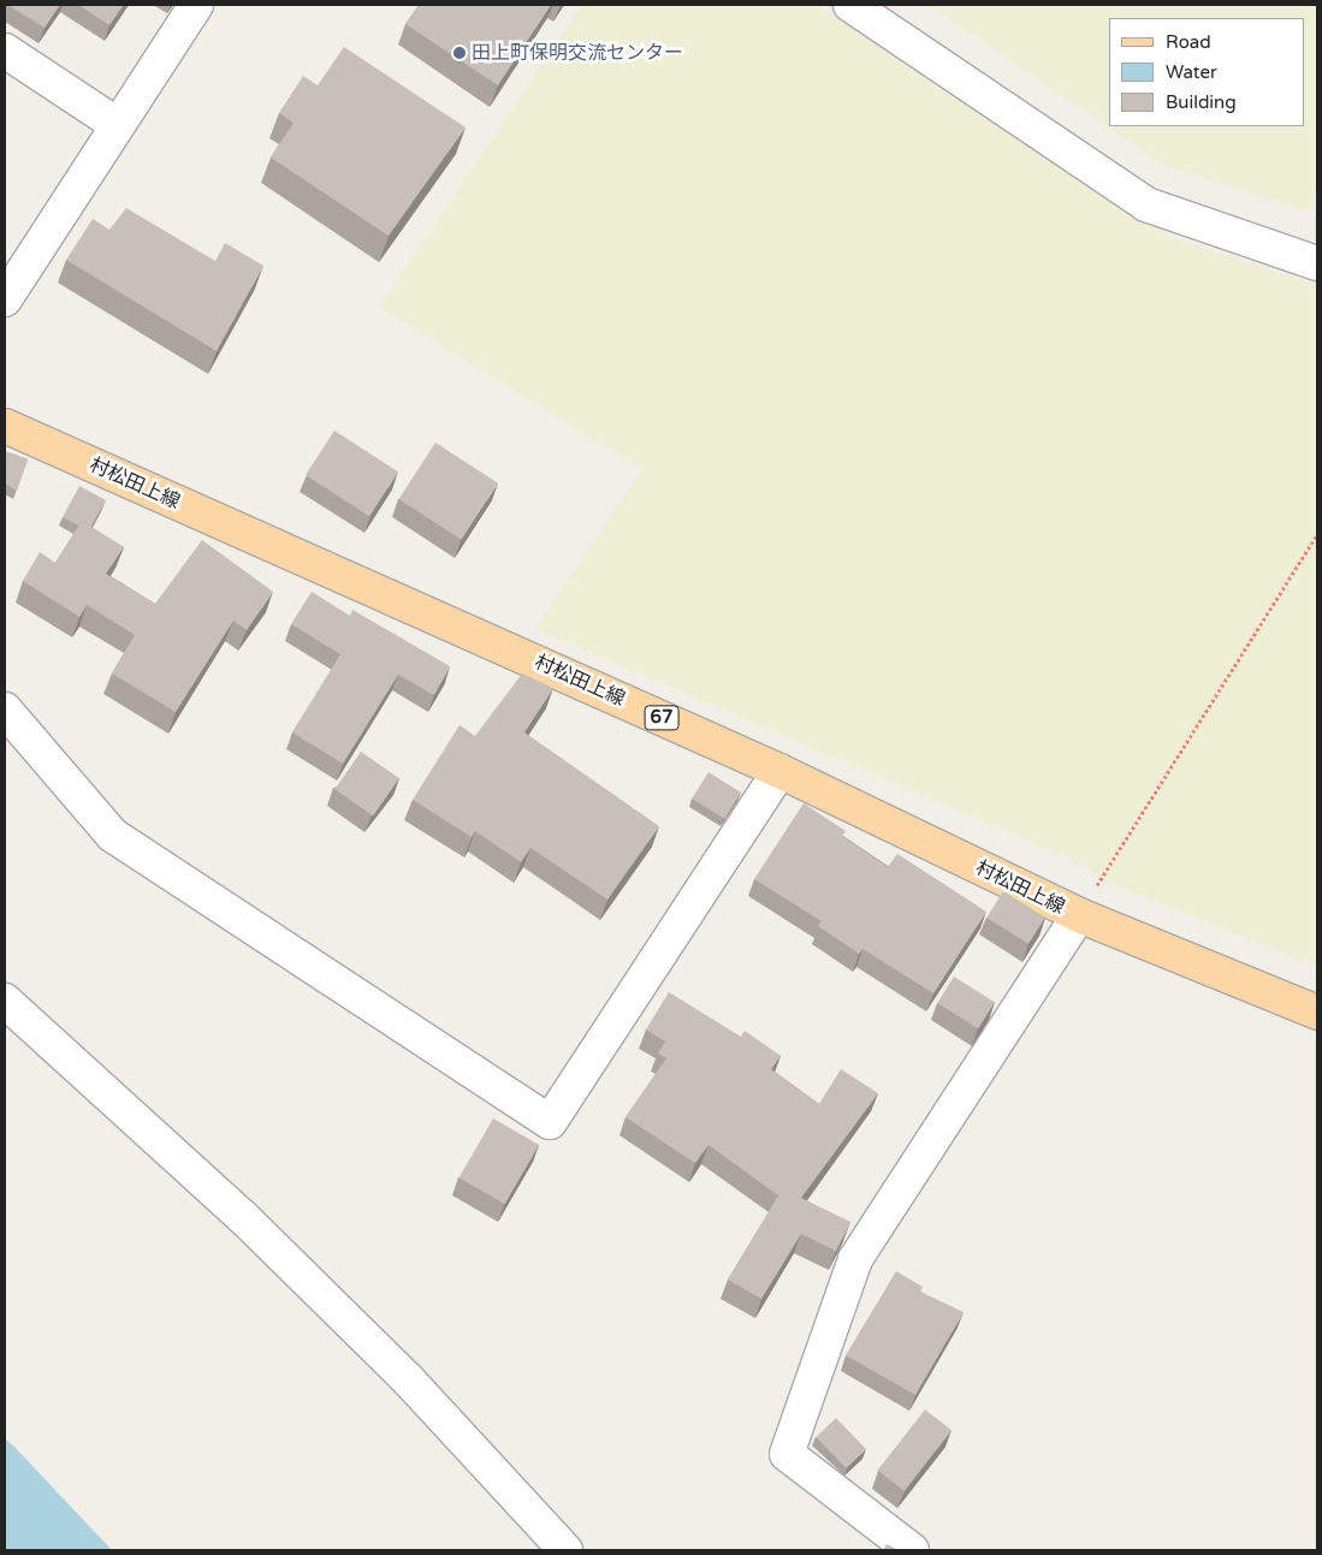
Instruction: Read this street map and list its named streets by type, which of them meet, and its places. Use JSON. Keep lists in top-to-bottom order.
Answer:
{
  "streets": {
    "main road": ["村松田上線", "67"]
  },
  "places": ["田上町保明交流センター"],
  "legend": ["Road", "Water", "Building"]
}
